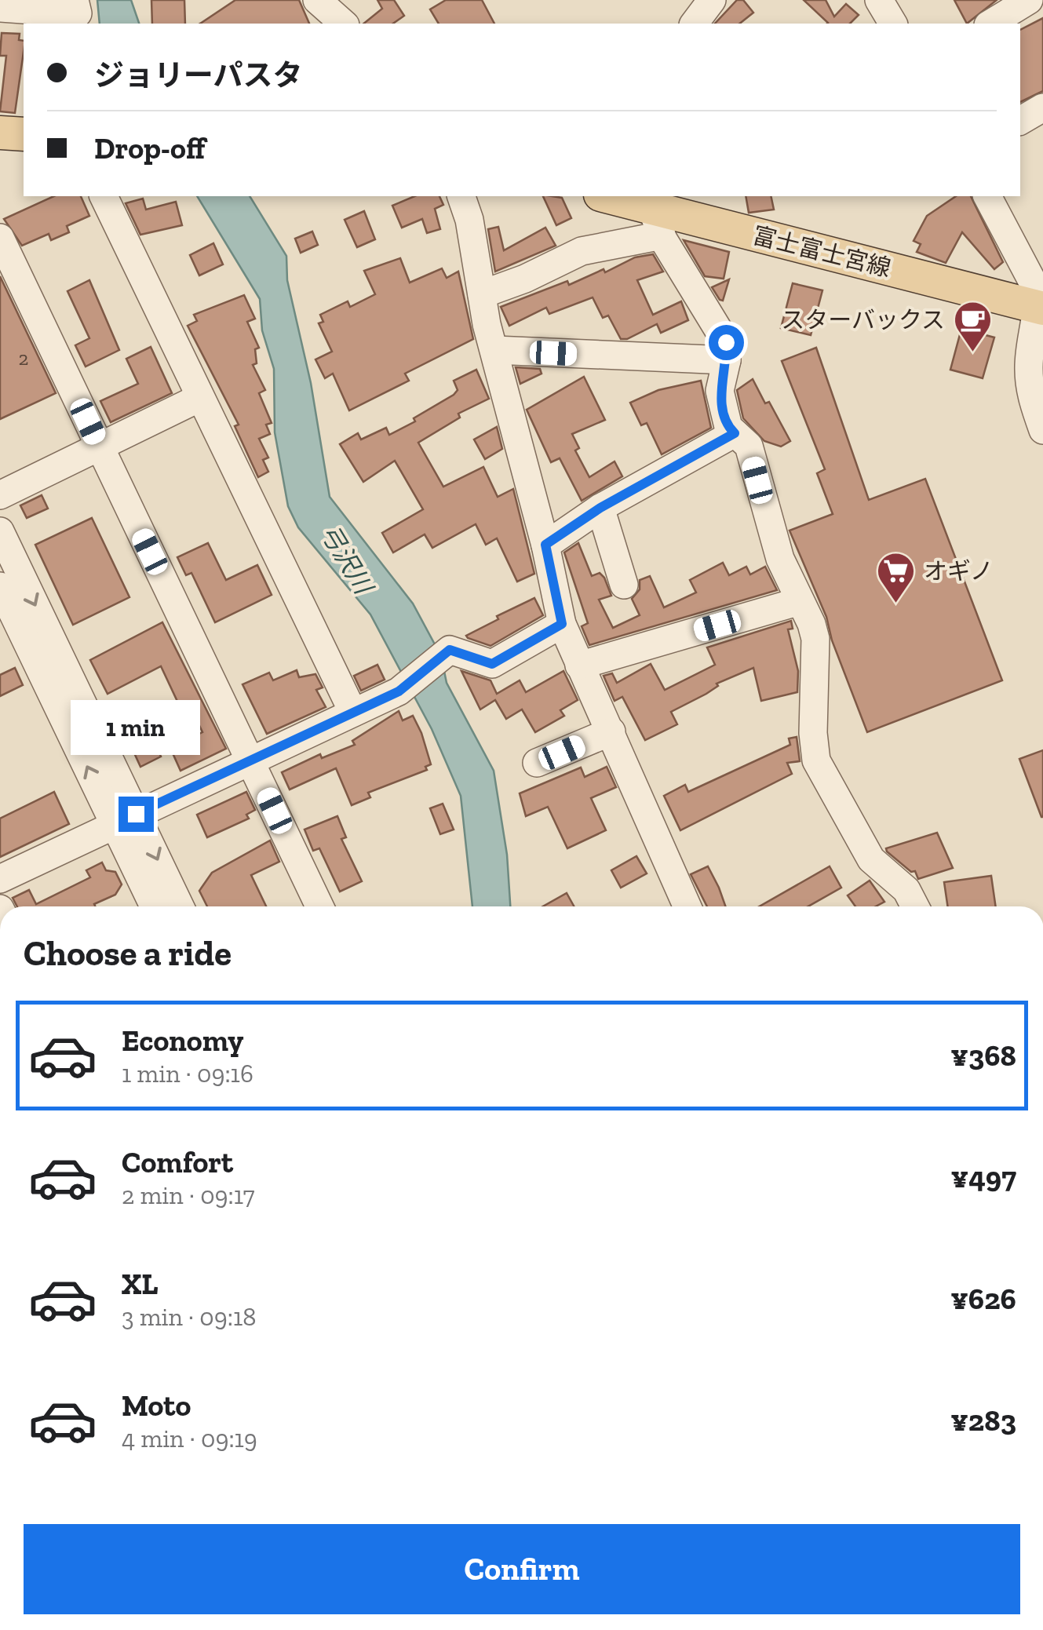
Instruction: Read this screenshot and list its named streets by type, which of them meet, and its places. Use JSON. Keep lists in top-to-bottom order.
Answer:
{
  "streets": {
    "main road": ["富士富士宮線"]
  },
  "water": ["弓沢川"],
  "places": {
    "cafe": ["スターバックス"],
    "supermarket": ["オギノ"]
  },
  "house_numbers": ["2"],
  "page": {
    "banner": ["ジョリーパスタ", "Drop-off"],
    "bubble": "1 min",
    "heading": "Choose a ride",
    "list": [
      {
        "name": "Economy",
        "note": "1 min · 09:16",
        "value": "¥368"
      },
      {
        "name": "Comfort",
        "note": "2 min · 09:17",
        "value": "¥497"
      },
      {
        "name": "XL",
        "note": "3 min · 09:18",
        "value": "¥626"
      },
      {
        "name": "Moto",
        "note": "4 min · 09:19",
        "value": "¥283"
      }
    ],
    "buttons": "Confirm"
  }
}
